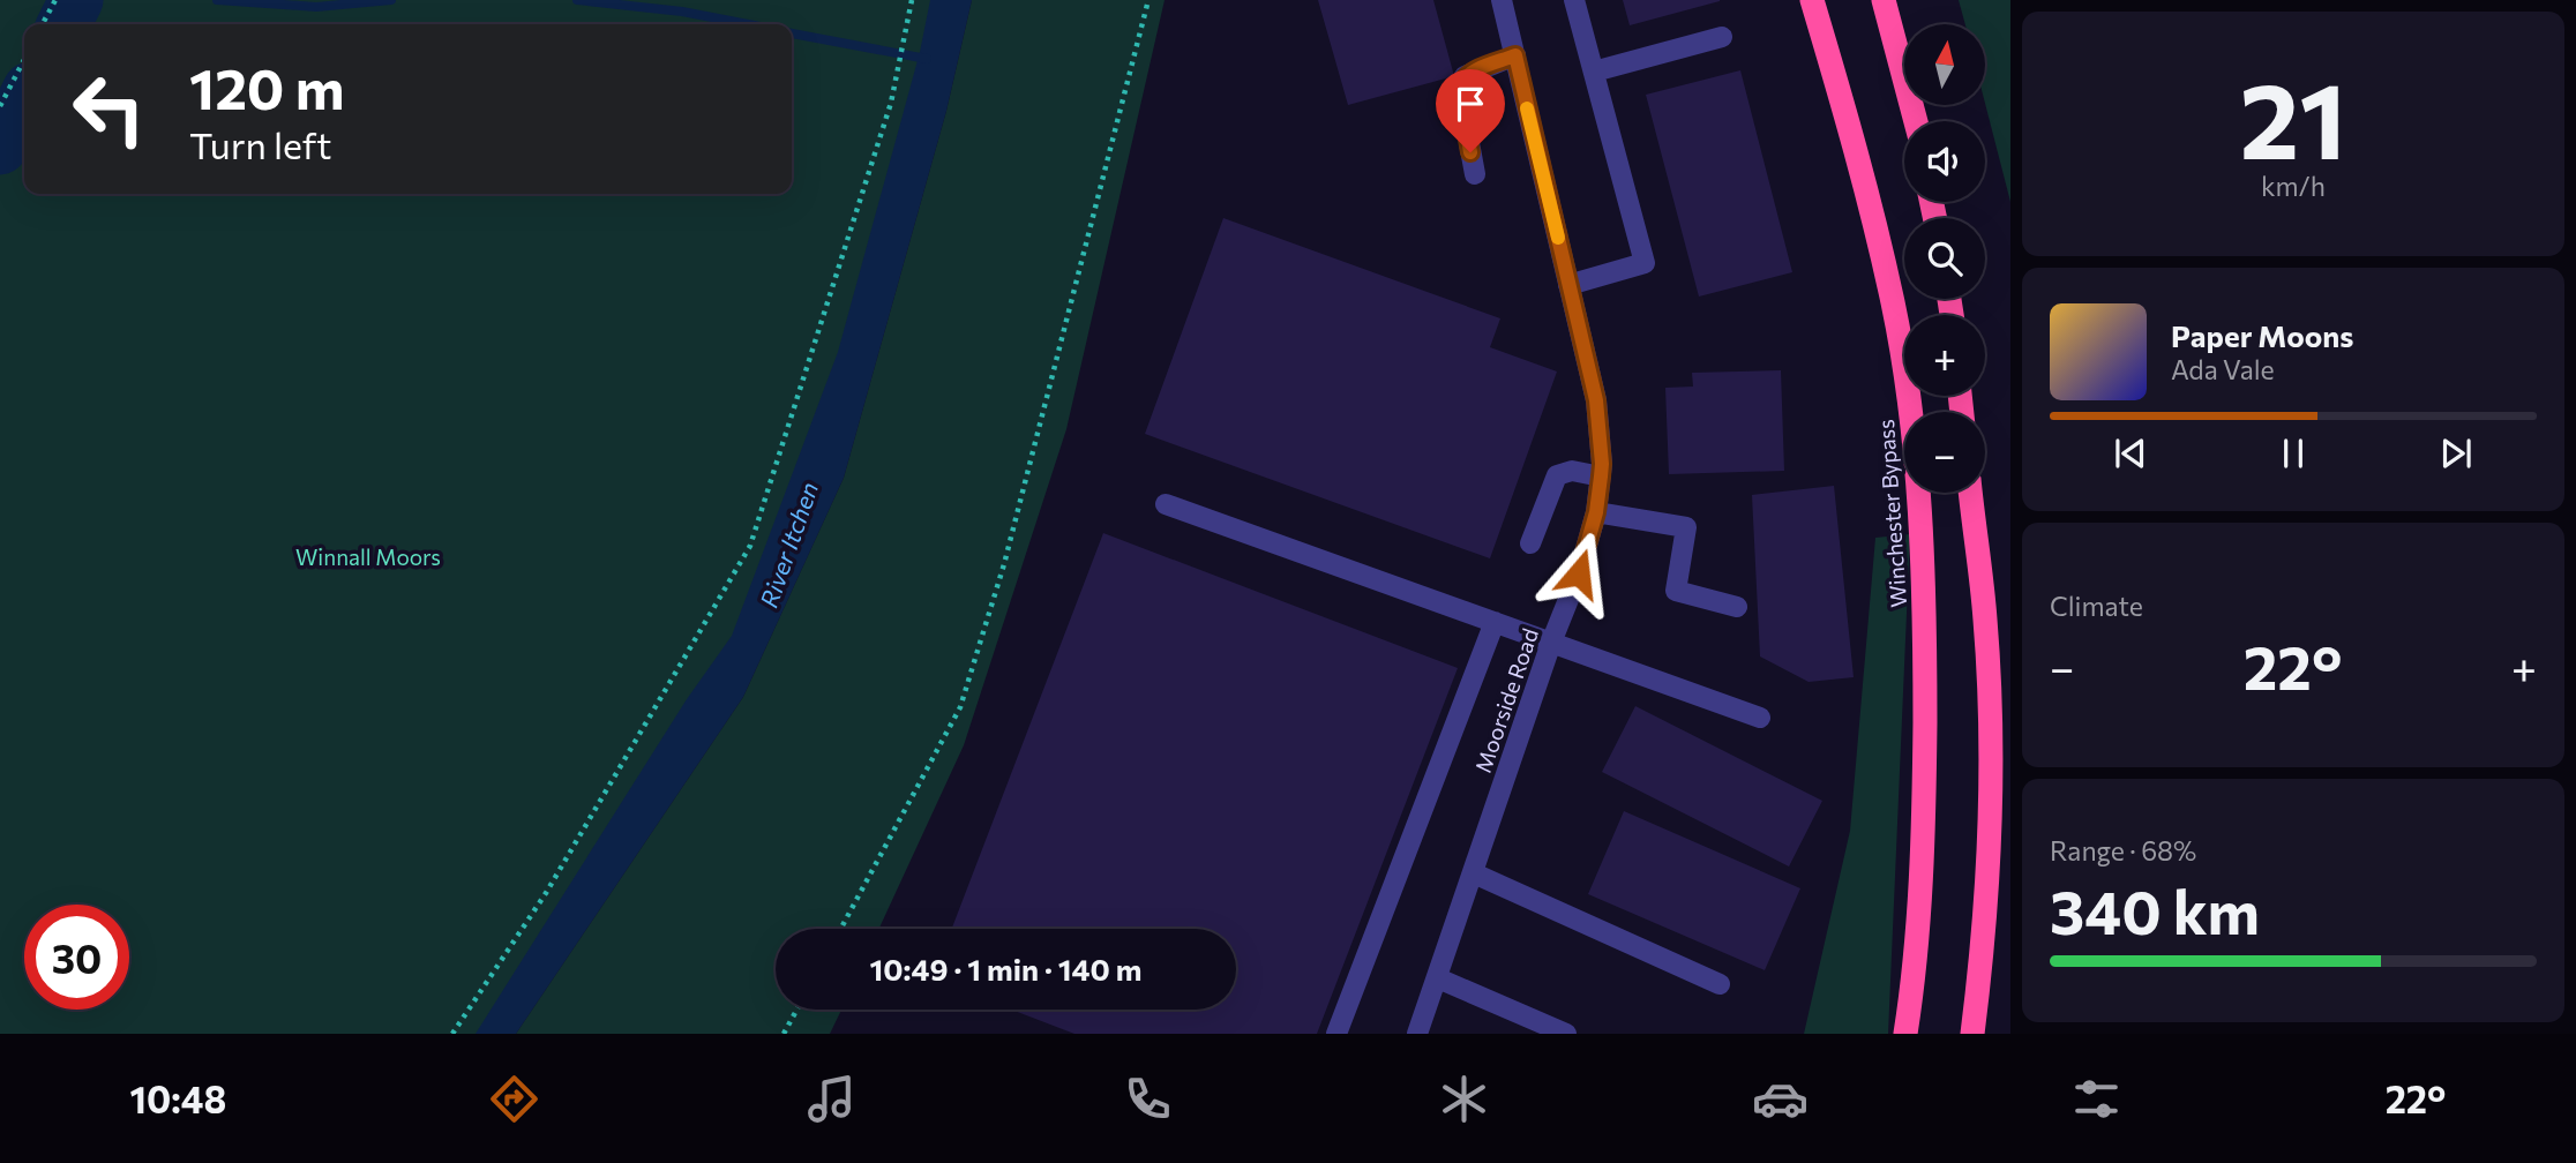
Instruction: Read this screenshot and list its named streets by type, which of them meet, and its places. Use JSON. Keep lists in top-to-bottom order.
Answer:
{
  "streets": {
    "highway": ["Winchester Bypass"],
    "street": ["Moorside Road"]
  },
  "water": ["River Itchen"],
  "parks": ["Winnall Moors"],
  "north": "top",
  "page": {
    "tile": [
      ["21", "km/h"],
      "Climate",
      ["Range · 68%", "340 km"]
    ],
    "map_buttons": ["+", "−"],
    "turn": ["120 m", "Turn left"],
    "song": ["Paper Moons", "Ada Vale"],
    "heat": ["−", "22°", "+"],
    "limit": "30",
    "trip": "10:49 · 1 min · 140 m",
    "tabs": ["10:48", "22°"]
  }
}
